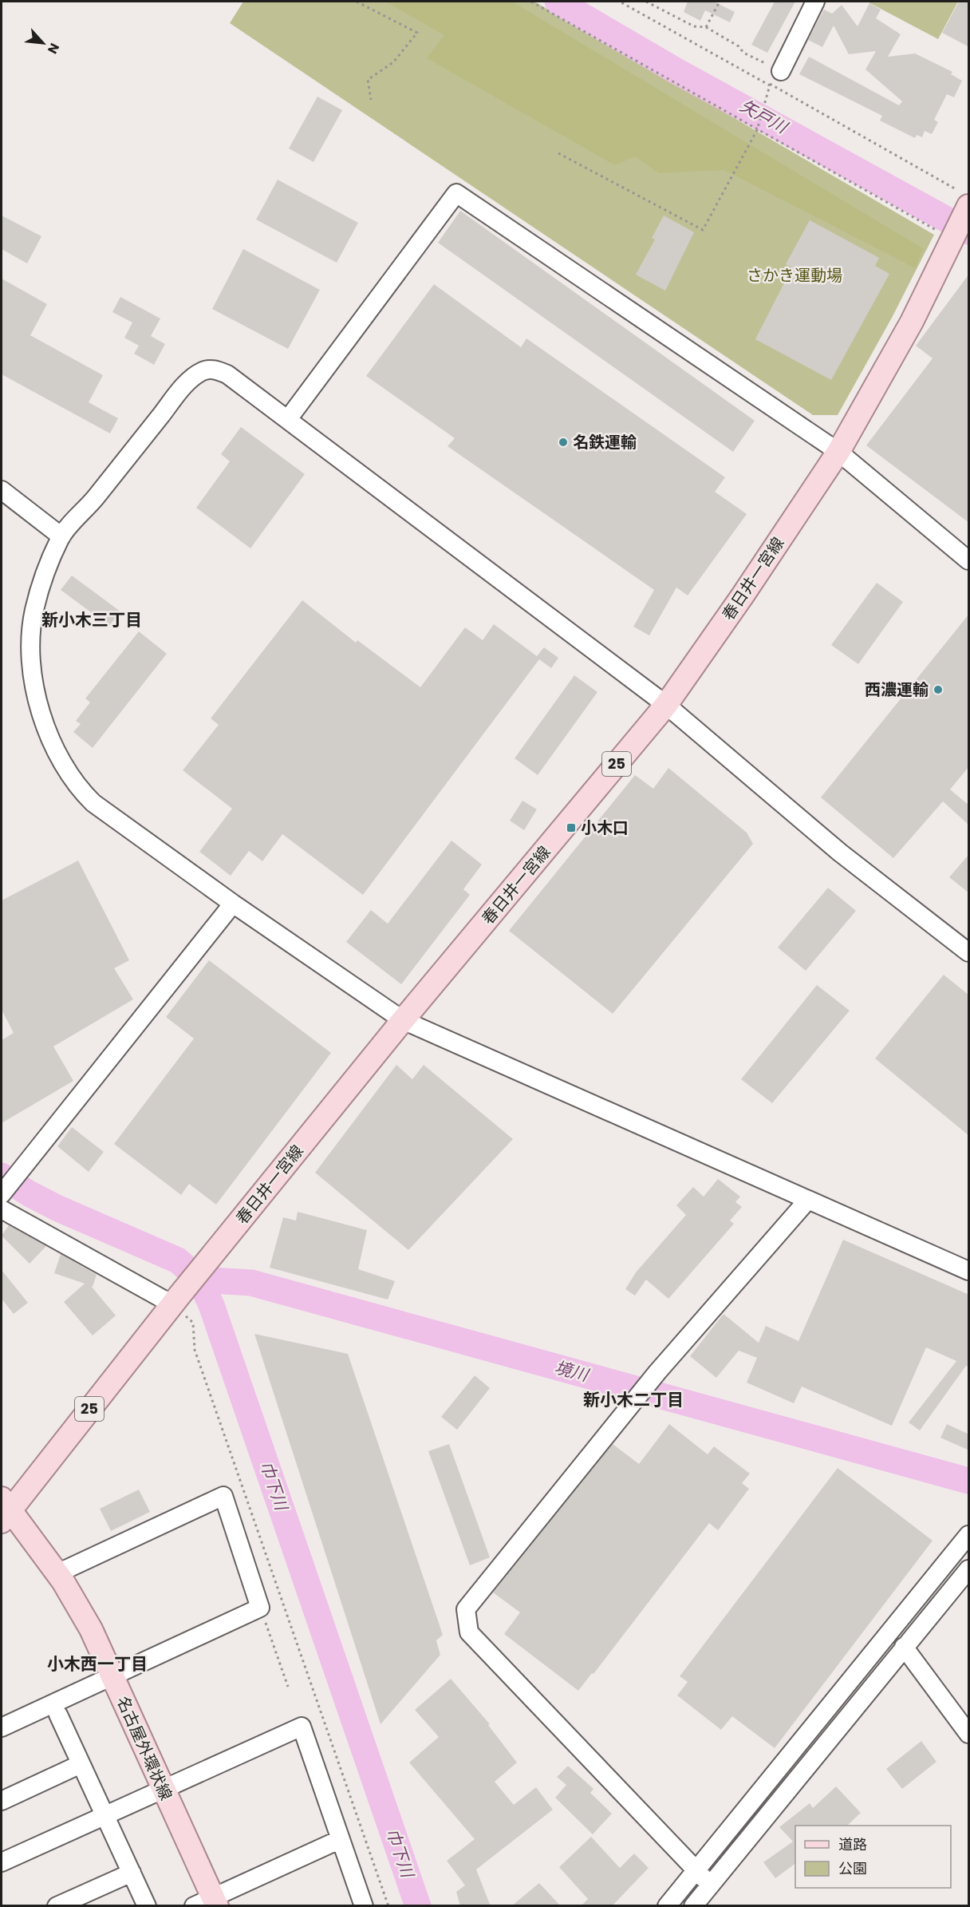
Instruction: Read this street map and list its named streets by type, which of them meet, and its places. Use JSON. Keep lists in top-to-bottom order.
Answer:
{
  "streets": {
    "main road": ["春日井一宮線", "25", "名古屋外環状線"]
  },
  "crossings": [
    ["春日井一宮線", "名古屋外環状線"]
  ],
  "districts": ["新小木三丁目", "新小木二丁目", "小木西一丁目"],
  "water": ["矢戸川", "境川", "巾下川"],
  "parks": ["さかき運動場"],
  "places": {
    "other": ["名鉄運輸", "西濃運輸"],
    "transit": ["小木口"]
  },
  "legend": ["道路", "公園"],
  "north": "bottom right"
}
